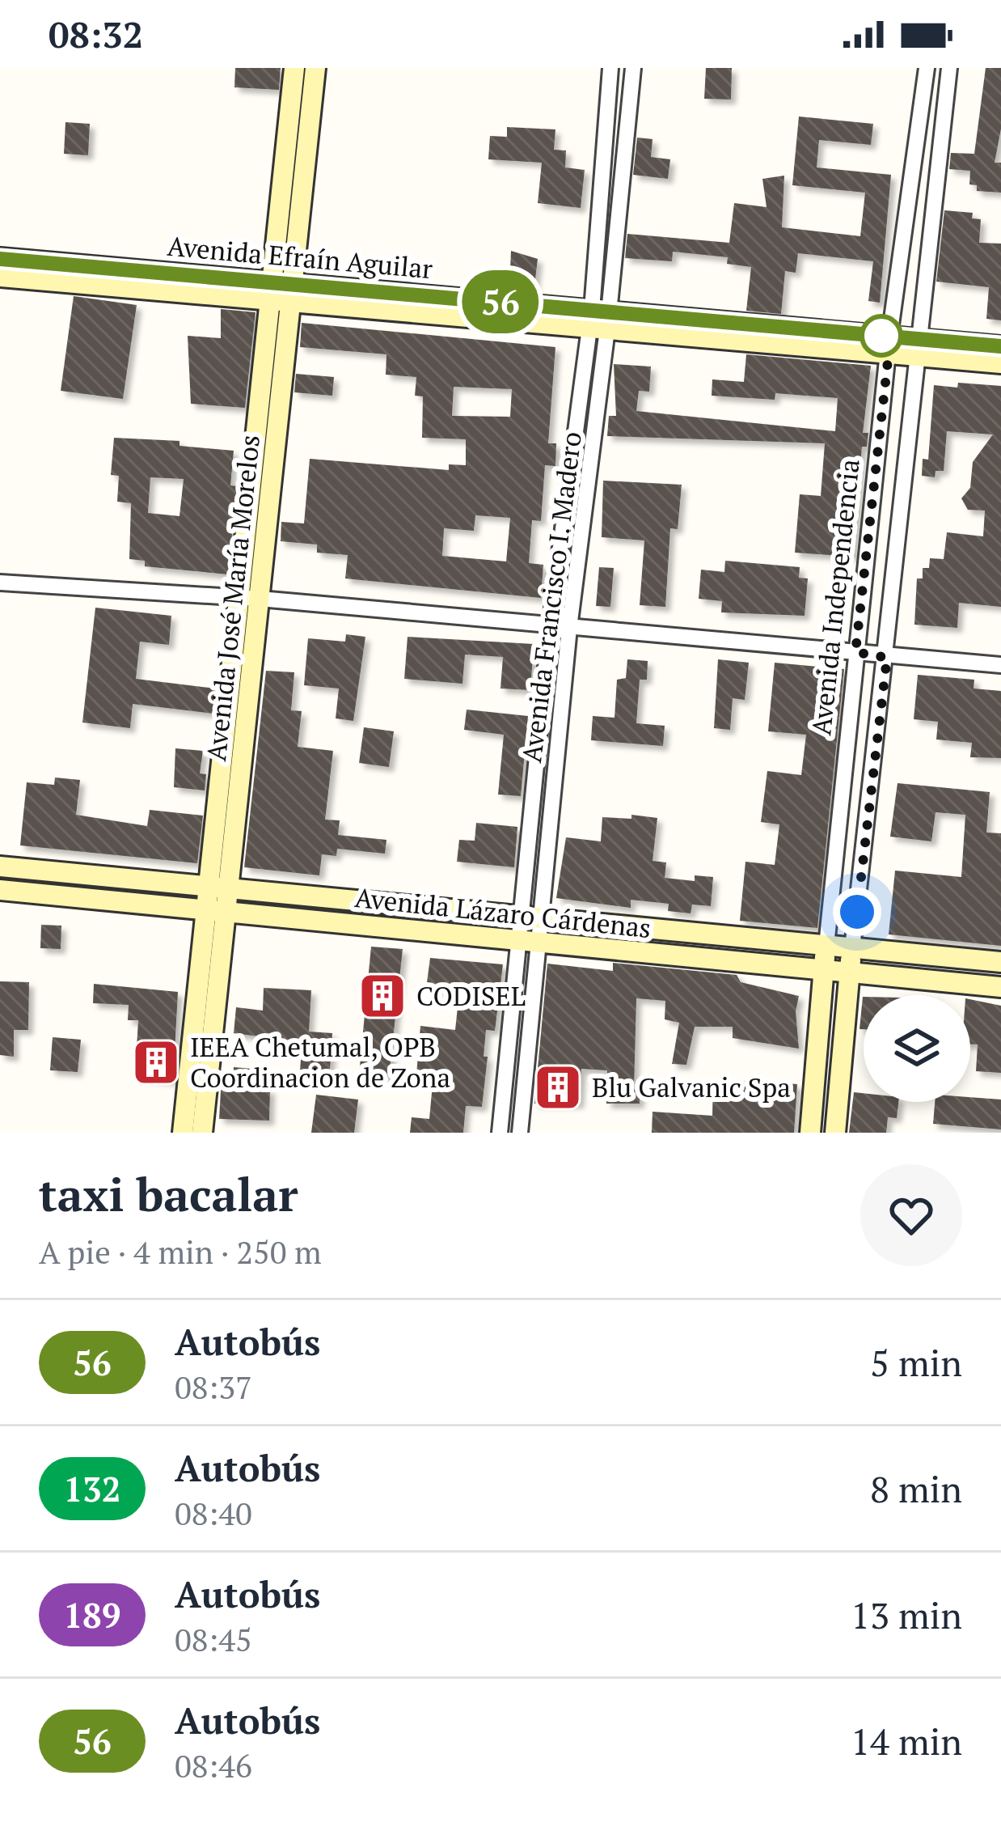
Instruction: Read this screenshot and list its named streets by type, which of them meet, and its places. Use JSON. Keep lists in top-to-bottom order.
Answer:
{
  "streets": {
    "main road": [
      "Avenida Efraín Aguilar",
      "Avenida Independencia",
      "Avenida José María Morelos",
      "Avenida Lázaro Cárdenas"
    ],
    "street": ["Avenida Francisco I. Madero"]
  },
  "crossings": [
    ["Avenida Efraín Aguilar", "Avenida Francisco I. Madero"],
    ["Avenida Efraín Aguilar", "Avenida Independencia"],
    ["Avenida Efraín Aguilar", "Avenida José María Morelos"],
    ["Avenida Francisco I. Madero", "Avenida Lázaro Cárdenas"],
    ["Avenida Independencia", "Avenida Lázaro Cárdenas"],
    ["Avenida José María Morelos", "Avenida Lázaro Cárdenas"]
  ],
  "places": {
    "building": ["CODISEL", "IEEA Chetumal, OPB Coordinacion de Zona", "Blu Galvanic Spa"]
  },
  "lines": ["bus line 56"],
  "page": {
    "status": "08:32",
    "on_map": "56",
    "heading": ["taxi bacalar", "A pie · 4 min · 250 m"],
    "list": [
      {
        "mark": "56",
        "name": "Autobús",
        "note": "08:37",
        "value": "5 min"
      },
      {
        "mark": "132",
        "name": "Autobús",
        "note": "08:40",
        "value": "8 min"
      },
      {
        "mark": "189",
        "name": "Autobús",
        "note": "08:45",
        "value": "13 min"
      },
      {
        "mark": "56",
        "name": "Autobús",
        "note": "08:46",
        "value": "14 min"
      }
    ]
  }
}
